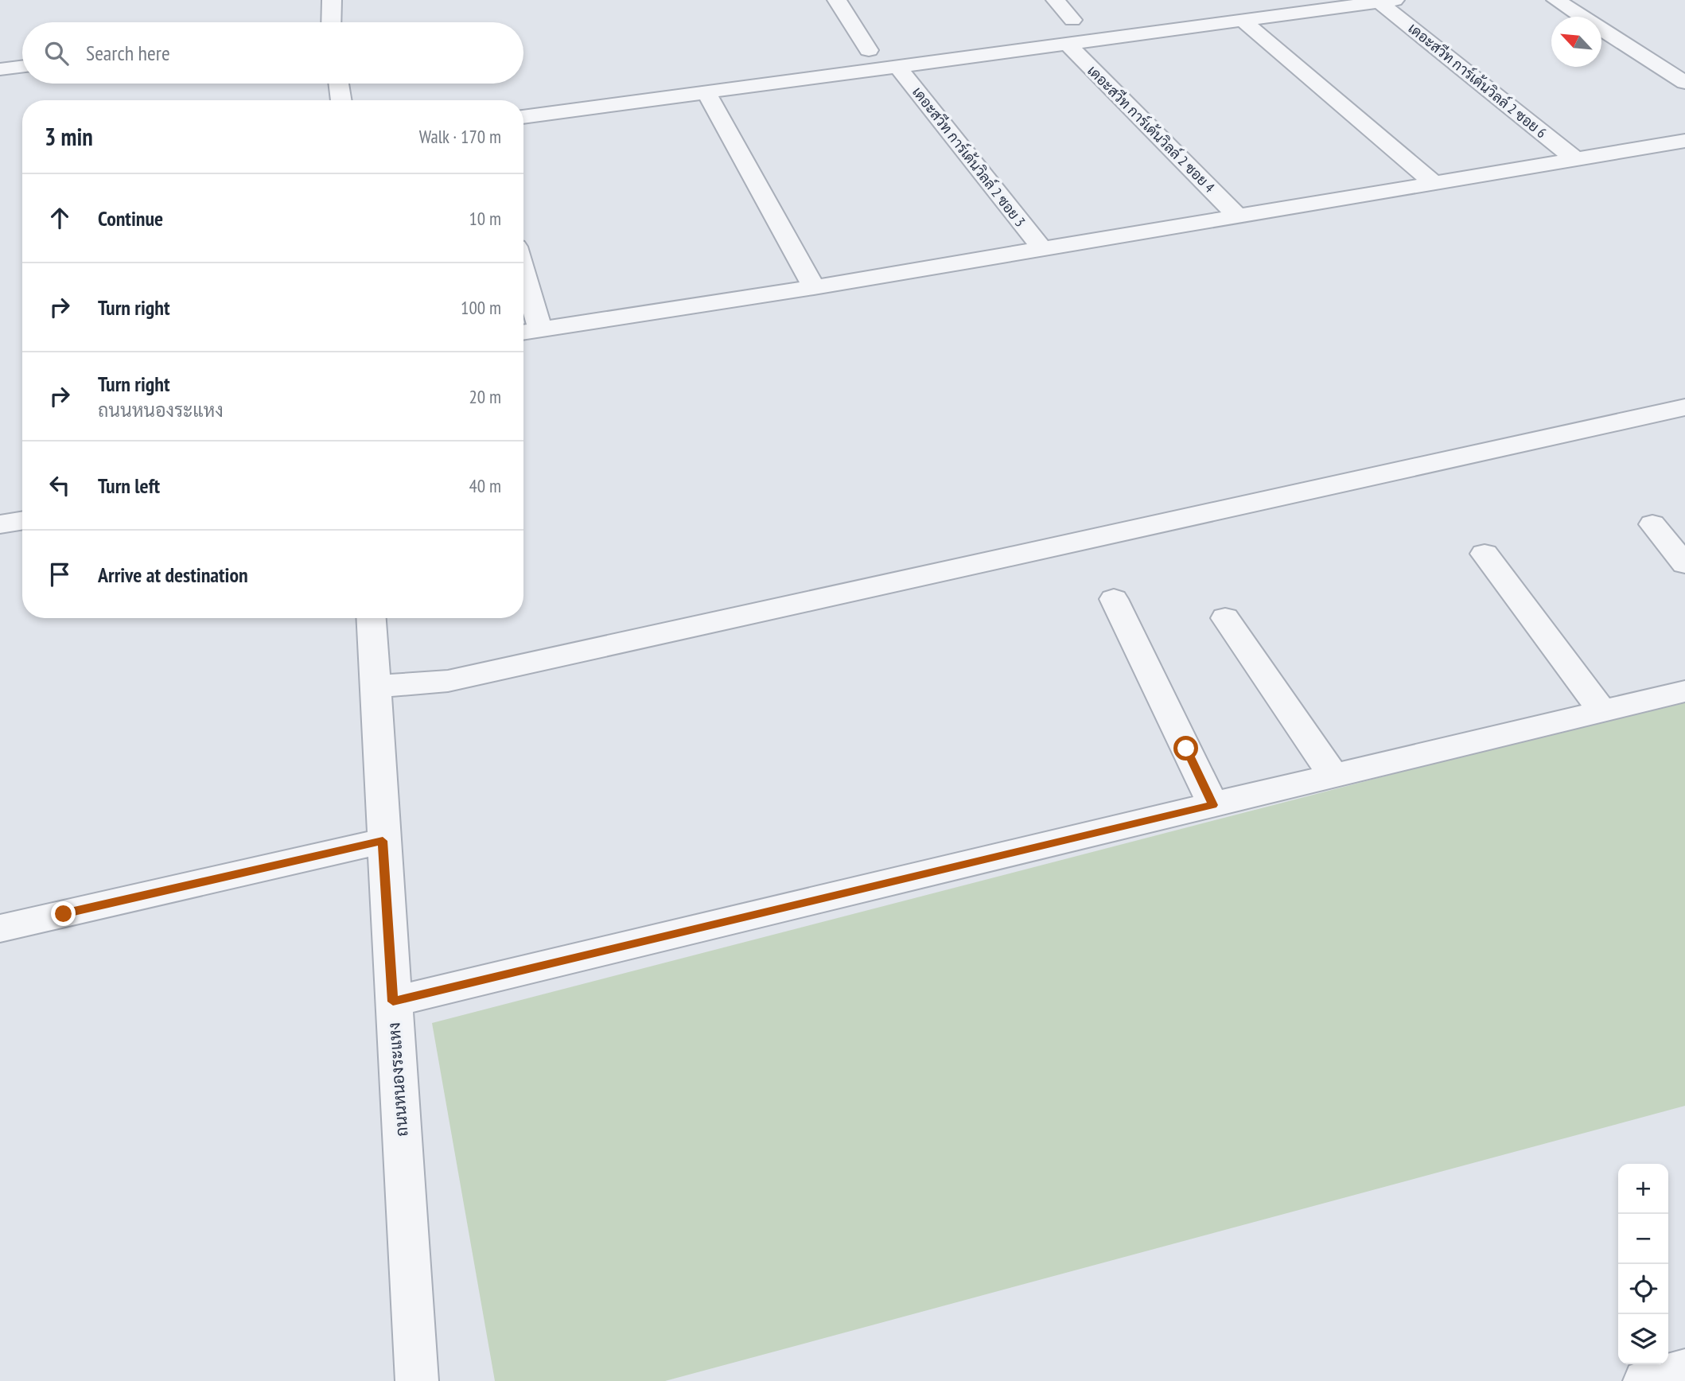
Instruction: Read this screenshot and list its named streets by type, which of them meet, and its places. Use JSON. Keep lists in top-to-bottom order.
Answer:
{
  "streets": {
    "street": [
      "เดอะสวีท การ์เด้นวิลล์ 2 ซอย 6",
      "เดอะสวีท การ์เด้นวิลล์ 2 ซอย 4",
      "เดอะสวีท การ์เด้นวิลล์ 2 ซอย 3",
      "ถนนหนองระแหง"
    ]
  },
  "north": "top left",
  "page": {
    "search": "Search here",
    "heading": ["3 min", "Walk · 170 m"],
    "list": [
      ["Continue", "10 m"],
      ["Turn right", "100 m"],
      ["Turn right", "ถนนหนองระแหง", "20 m"],
      ["Turn left", "40 m"],
      "Arrive at destination"
    ],
    "map_buttons": ["+", "−"]
  }
}
